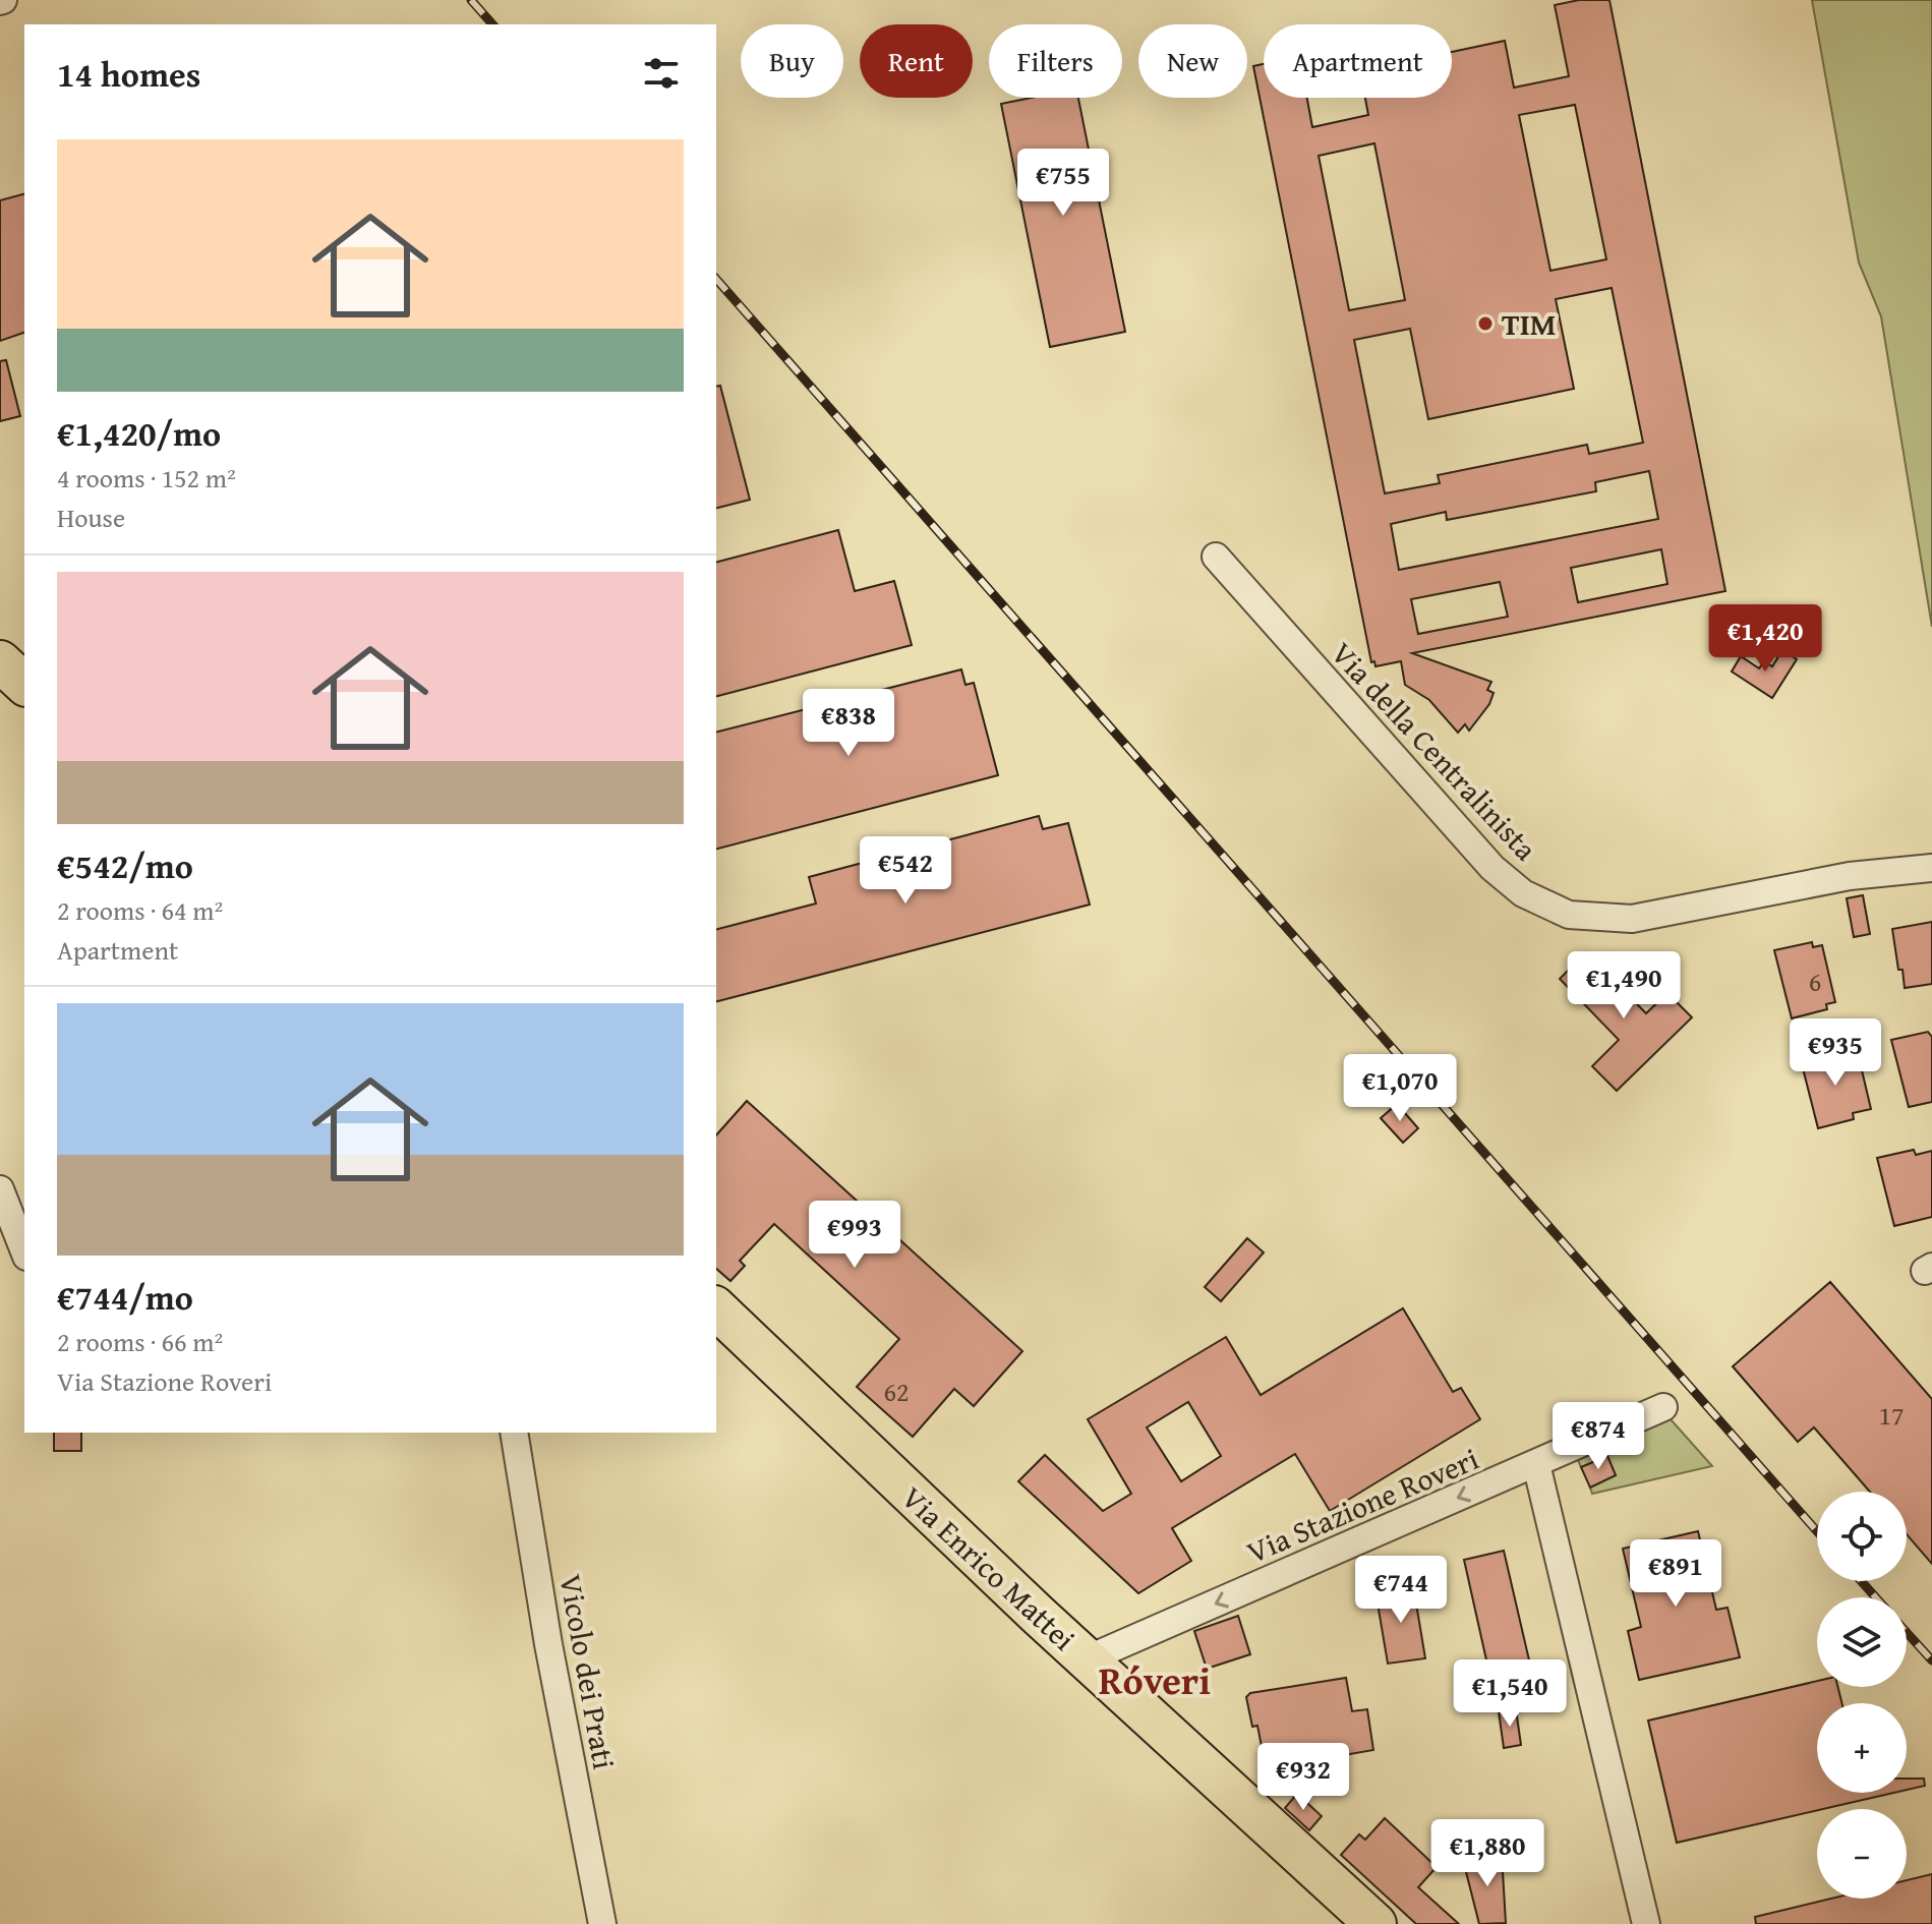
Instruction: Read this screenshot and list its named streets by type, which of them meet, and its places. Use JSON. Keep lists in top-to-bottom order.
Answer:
{
  "streets": {
    "main road": ["Via Enrico Mattei"],
    "street": ["Via della Centralinista", "Via Stazione Roveri", "Vicolo dei Prati"]
  },
  "crossings": [
    ["Via Stazione Roveri", "Via Enrico Mattei"]
  ],
  "one_way": ["Via Stazione Roveri"],
  "districts": ["Róveri"],
  "places": ["TIM"],
  "house_numbers": ["6", "62", "17"],
  "page": {
    "chip": [
      "Buy",
      "Rent",
      "Filters",
      "New",
      "Apartment"
    ],
    "heading": "14 homes",
    "list": [
      {
        "name": "€1,420/mo",
        "note": "4 rooms · 152 m² · House"
      },
      {
        "name": "€542/mo",
        "note": "2 rooms · 64 m² · Apartment"
      },
      {
        "name": "€744/mo",
        "note": "2 rooms · 66 m² · Via Stazione Roveri"
      }
    ],
    "price": [
      "€755",
      "€1,420",
      "€838",
      "€542",
      "€1,490",
      "€935",
      "€1,070",
      "€993",
      "€874",
      "€891",
      "€744",
      "€1,540",
      "€932",
      "€1,880"
    ],
    "map_buttons": ["+", "−"]
  }
}
